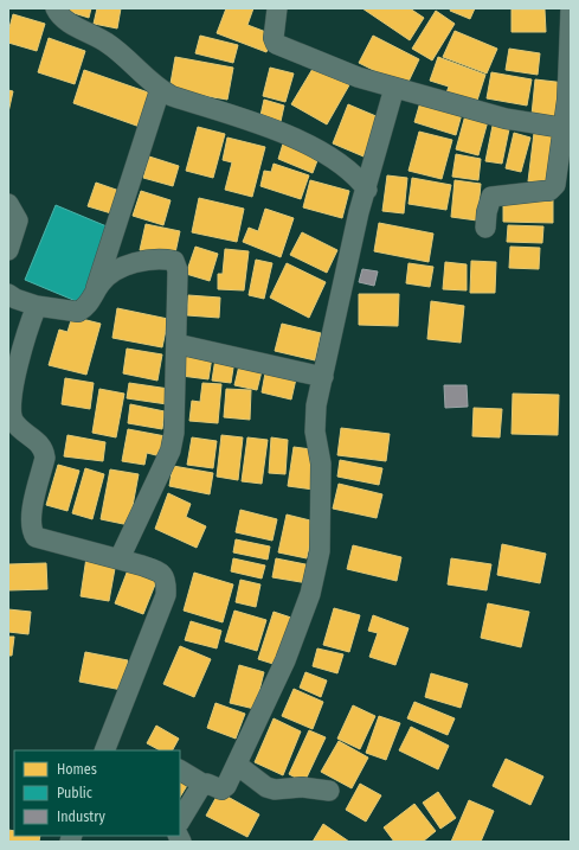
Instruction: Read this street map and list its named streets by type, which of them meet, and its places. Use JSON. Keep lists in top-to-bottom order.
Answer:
{
  "legend": ["Homes", "Public", "Industry"]
}
